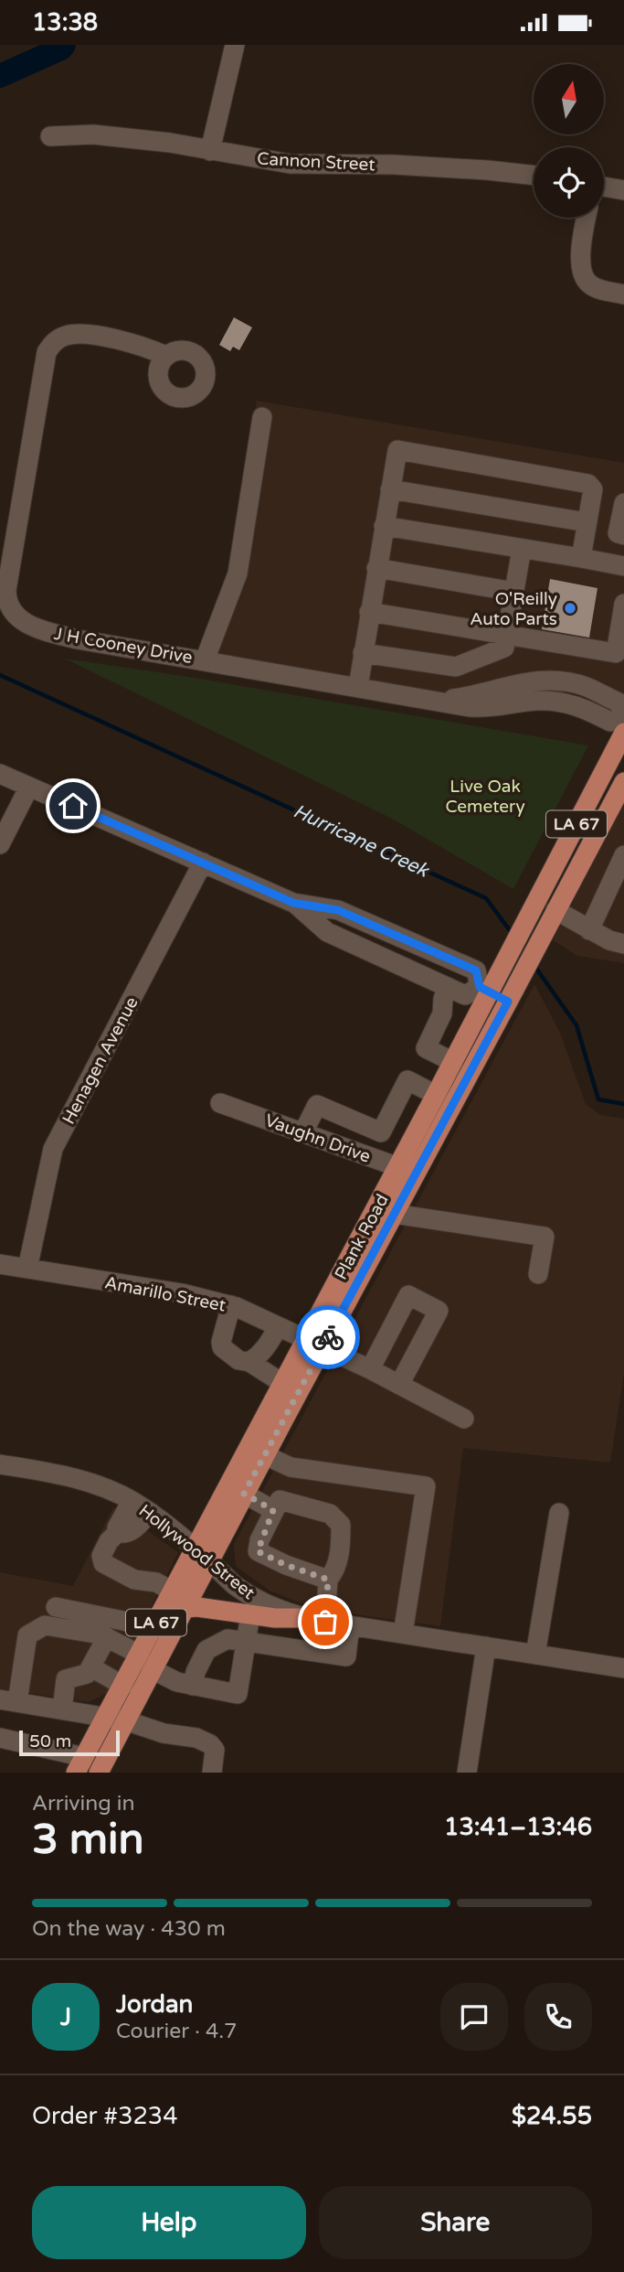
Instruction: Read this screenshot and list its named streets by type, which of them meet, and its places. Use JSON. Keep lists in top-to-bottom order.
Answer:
{
  "streets": {
    "main road": ["LA 67", "Plank Road"],
    "street": [
      "Cannon Street",
      "J H Cooney Drive",
      "Henagen Avenue",
      "Vaughn Drive",
      "Amarillo Street",
      "Hollywood Street"
    ]
  },
  "crossings": [
    ["Henagen Avenue", "Amarillo Street"],
    ["Vaughn Drive", "Plank Road"],
    ["Plank Road", "Amarillo Street"],
    ["Plank Road", "Hollywood Street"]
  ],
  "water": ["Hurricane Creek"],
  "parks": ["Live Oak Cemetery"],
  "places": ["O'Reilly Auto Parts"],
  "scale_bar": "50 m",
  "north": "top",
  "page": {
    "status": "13:38",
    "scale": "50 m",
    "heading": ["3 min", "Arriving in", "13:41–13:46"],
    "panel": [
      "Jordan",
      "Courier · 4.7",
      "Order #3234",
      "$24.55"
    ],
    "bar": "On the way · 430 m",
    "round": "J",
    "buttons": ["Help", "Share"]
  }
}
